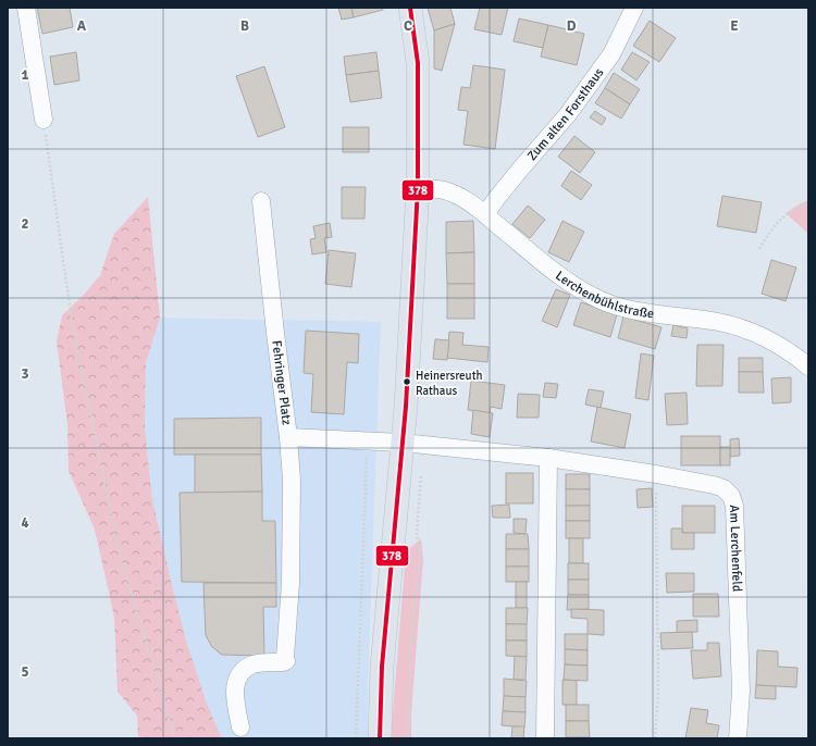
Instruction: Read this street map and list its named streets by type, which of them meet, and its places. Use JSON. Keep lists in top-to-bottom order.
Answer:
{
  "streets": {
    "street": [
      "Zum alten Forsthaus",
      "Lerchenbühlstraße",
      "Fehringer Platz",
      "Am Lerchenfeld"
    ]
  },
  "crossings": [
    ["Zum alten Forsthaus", "Lerchenbühlstraße"],
    ["Fehringer Platz", "Am Lerchenfeld"]
  ],
  "places": ["Heinersreuth Rathaus"],
  "lines": ["transit line 378"],
  "grid": {
    "columns": [
      "A",
      "B",
      "C",
      "D",
      "E"
    ],
    "rows": [
      "1",
      "2",
      "3",
      "4",
      "5"
    ]
  }
}
